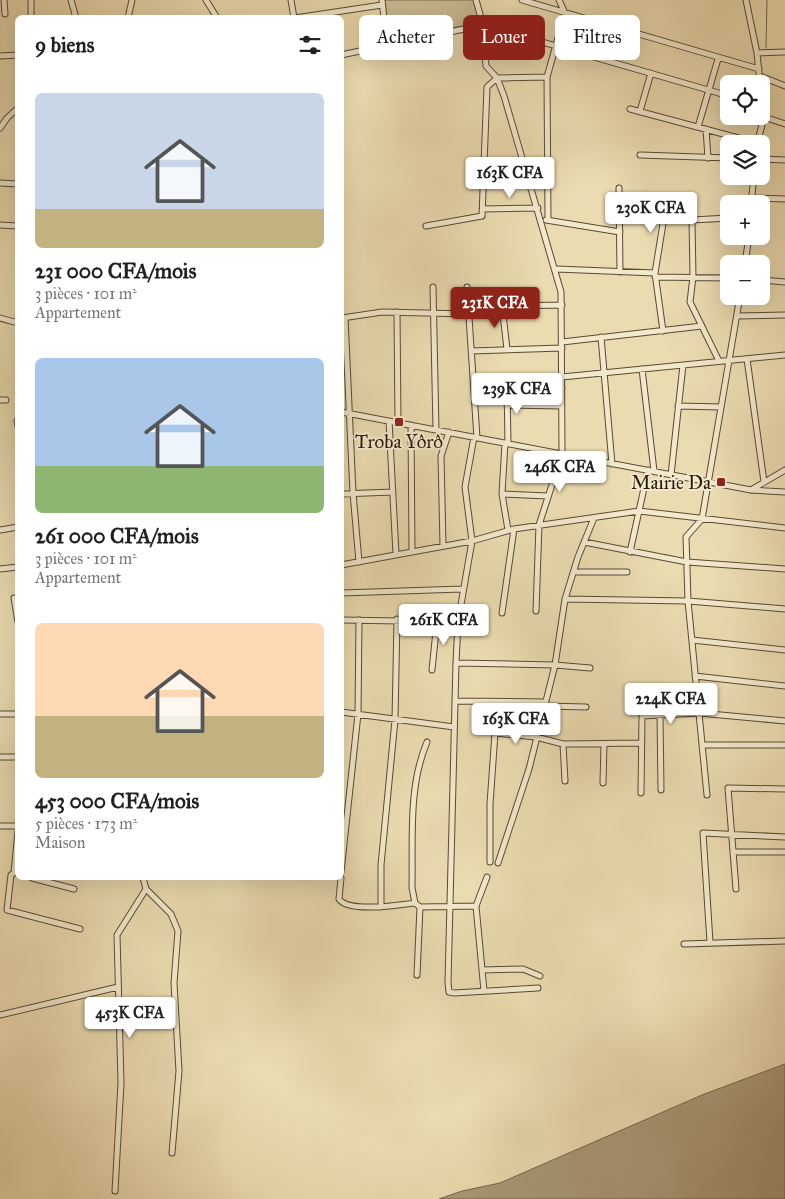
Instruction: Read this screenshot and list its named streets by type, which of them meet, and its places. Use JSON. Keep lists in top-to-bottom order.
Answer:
{
  "places": {
    "transit": ["Troba Yôrô", "Mairie Da"]
  },
  "page": {
    "chip": ["Acheter", "Louer", "Filtres"],
    "heading": "9 biens",
    "map_buttons": ["+", "−"],
    "list": [
      {
        "name": "231 000 CFA/mois",
        "note": "3 pièces · 101 m² · Appartement"
      },
      {
        "name": "261 000 CFA/mois",
        "note": "3 pièces · 101 m² · Appartement"
      },
      {
        "name": "453 000 CFA/mois",
        "note": "5 pièces · 173 m² · Maison"
      }
    ],
    "price": [
      "163K CFA",
      "230K CFA",
      "231K CFA",
      "239K CFA",
      "246K CFA",
      "261K CFA",
      "224K CFA",
      "163K CFA",
      "453K CFA"
    ]
  }
}
